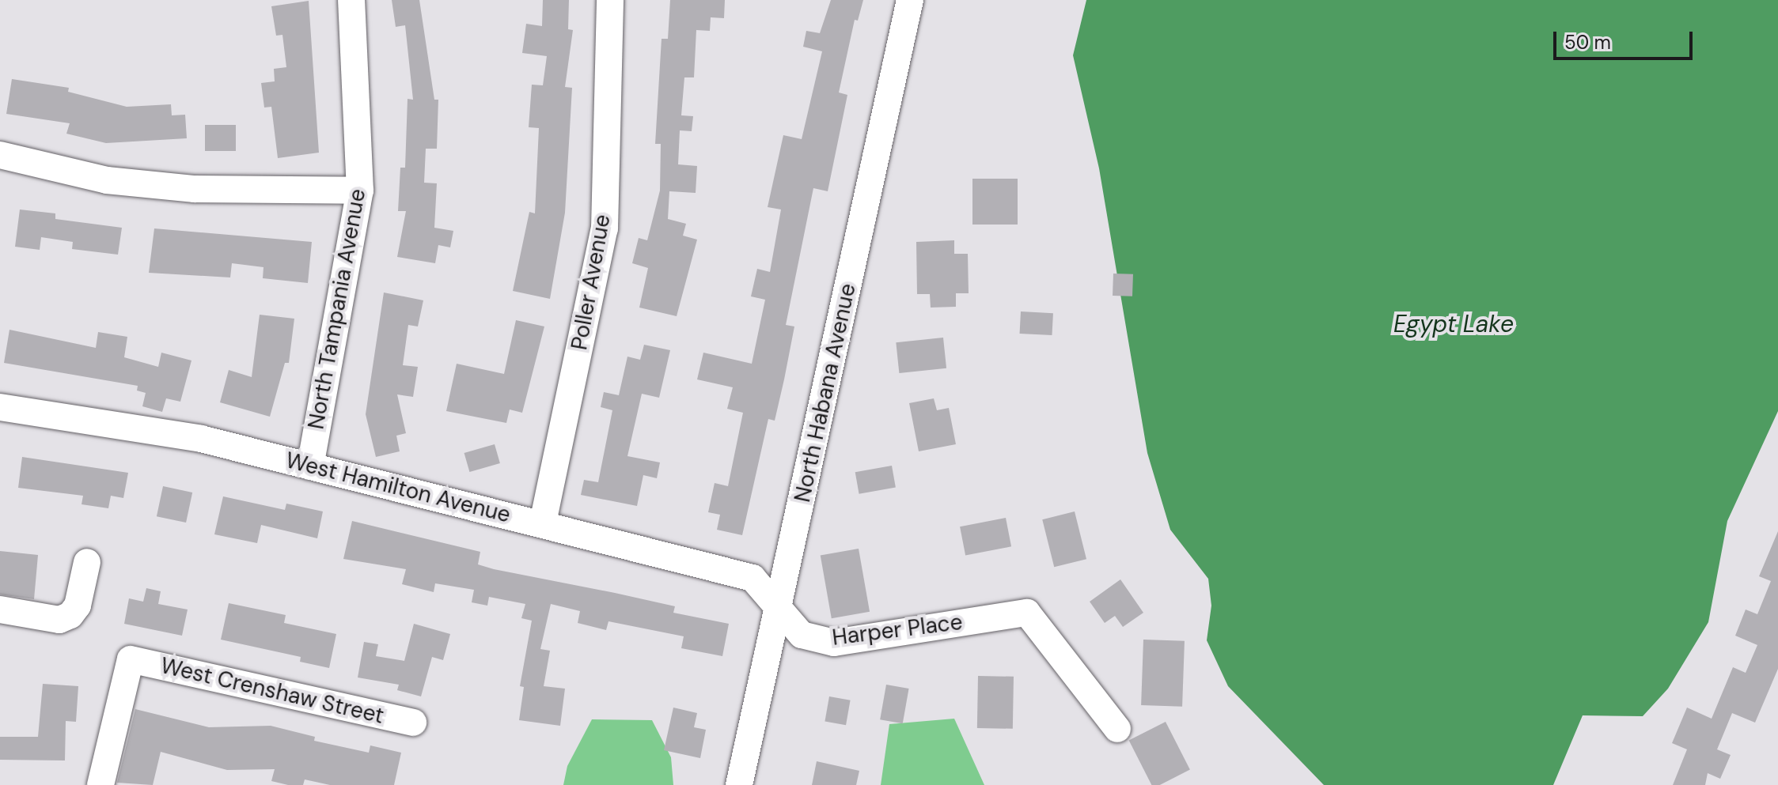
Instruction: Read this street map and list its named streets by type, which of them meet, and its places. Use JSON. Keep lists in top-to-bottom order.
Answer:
{
  "streets": {
    "street": [
      "Poller Avenue",
      "North Tampania Avenue",
      "North Habana Avenue",
      "West Hamilton Avenue",
      "Harper Place",
      "West Crenshaw Street"
    ]
  },
  "crossings": [
    ["Poller Avenue", "West Hamilton Avenue"],
    ["North Tampania Avenue", "West Hamilton Avenue"],
    ["North Habana Avenue", "West Hamilton Avenue"],
    ["North Habana Avenue", "Harper Place"],
    ["West Hamilton Avenue", "Harper Place"]
  ],
  "water": ["Egypt Lake"],
  "scale_bar": "50 m"
}
